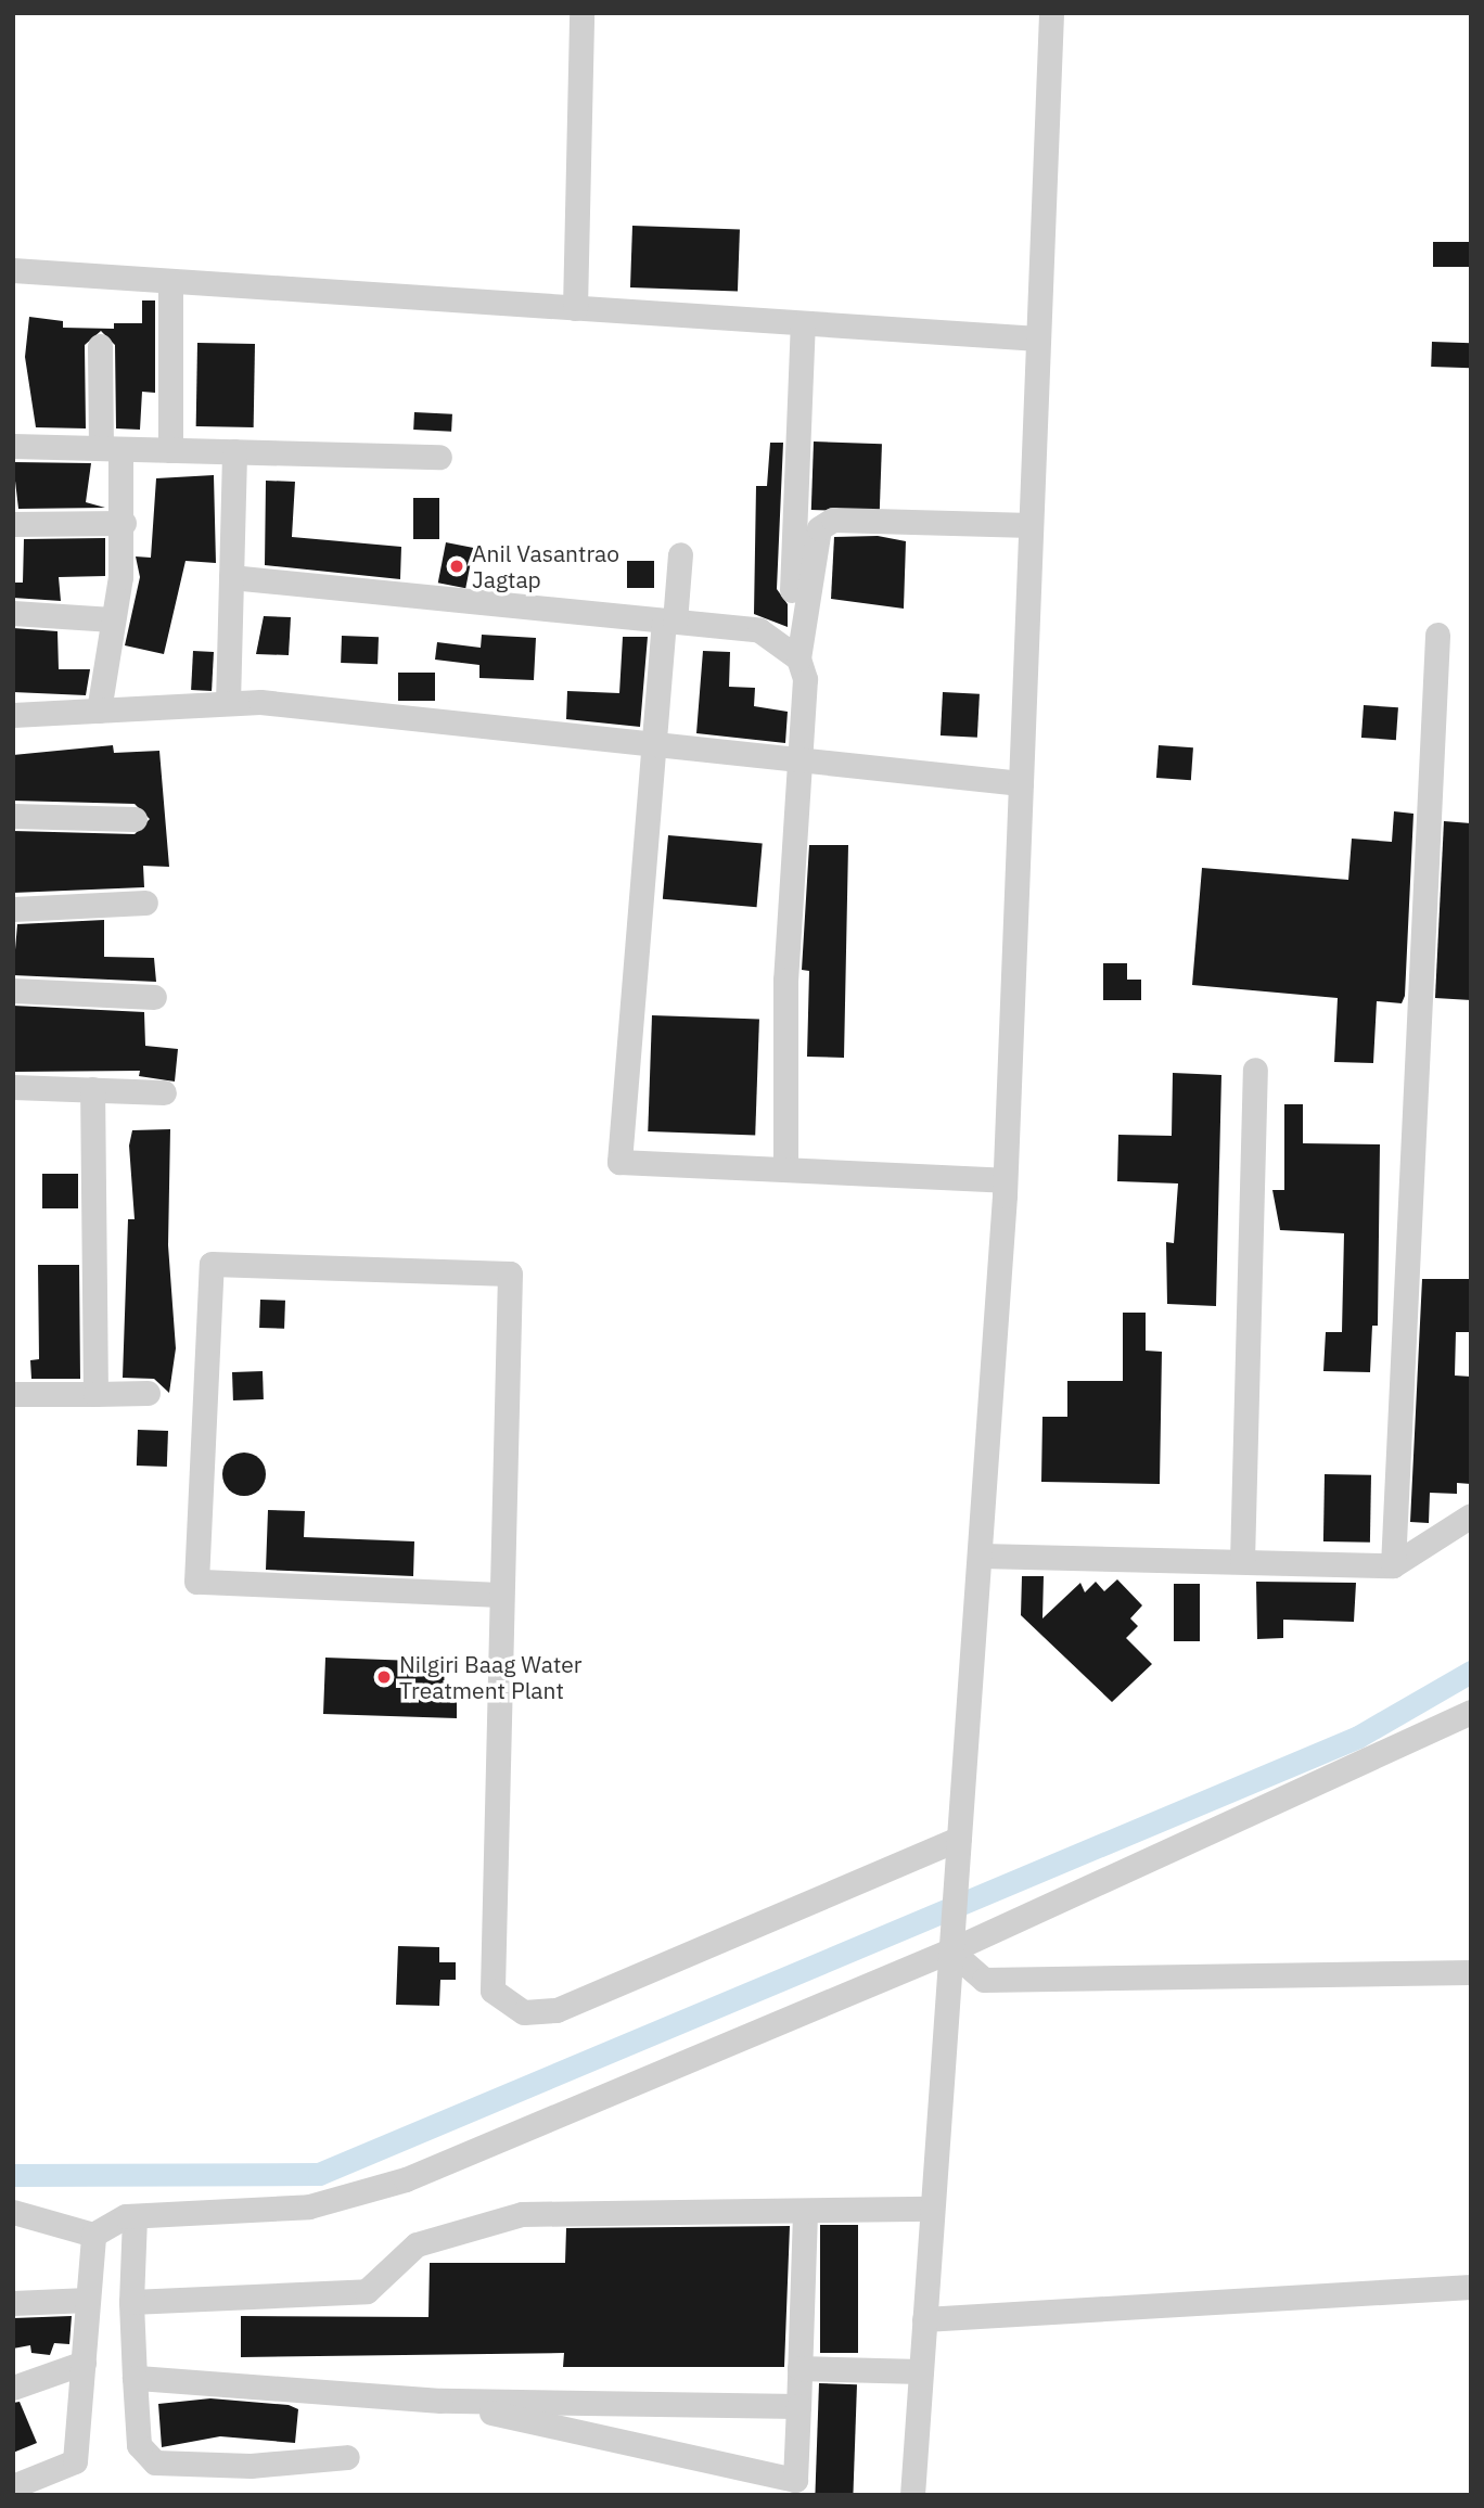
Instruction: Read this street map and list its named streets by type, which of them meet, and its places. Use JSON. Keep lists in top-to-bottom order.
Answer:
{
  "places": ["Anil Vasantrao Jagtap", "Nilgiri Baag Water Treatment Plant"]
}
